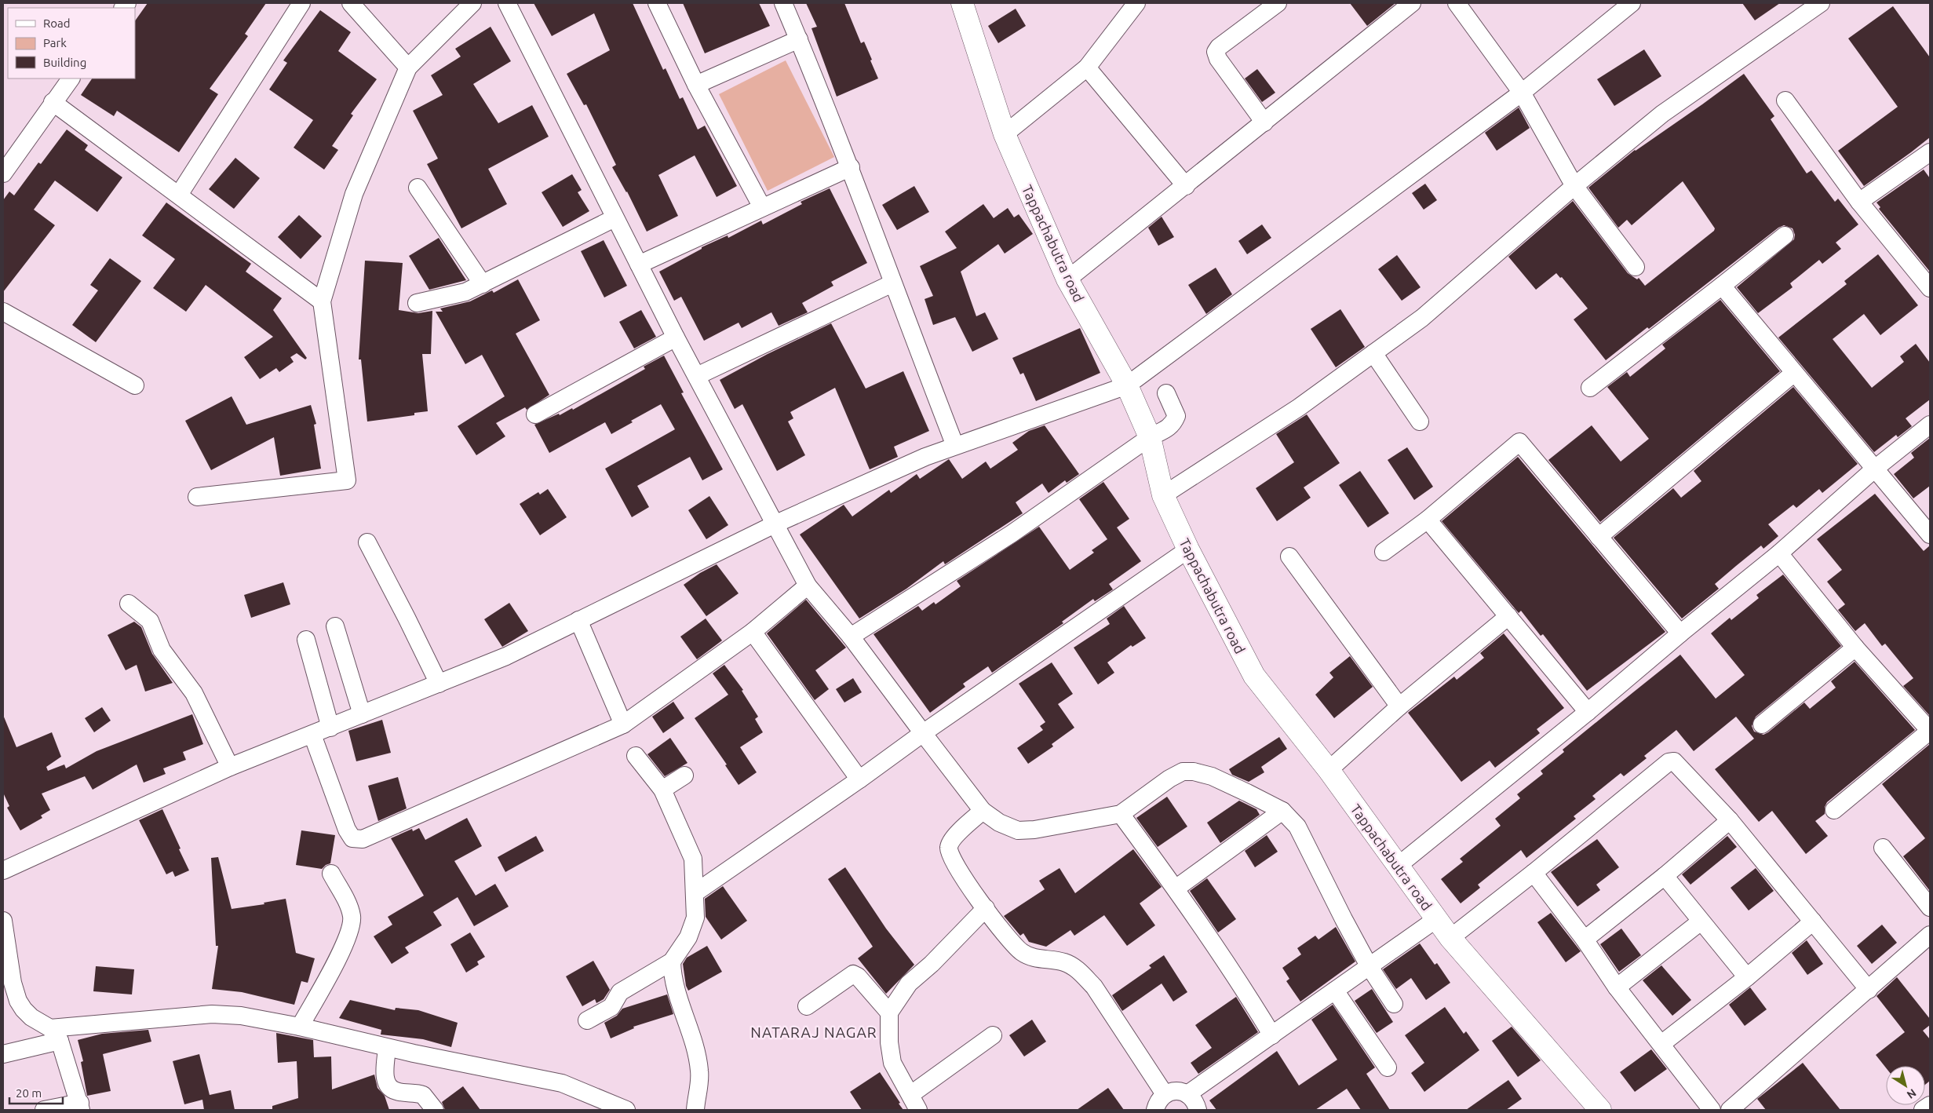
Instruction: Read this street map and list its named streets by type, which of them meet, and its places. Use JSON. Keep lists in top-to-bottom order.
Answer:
{
  "streets": {
    "main road": ["Tappachabutra road"]
  },
  "districts": ["NATARAJ NAGAR"],
  "legend": ["Road", "Park", "Building"],
  "scale_bar": "20 m",
  "north": "bottom right"
}
